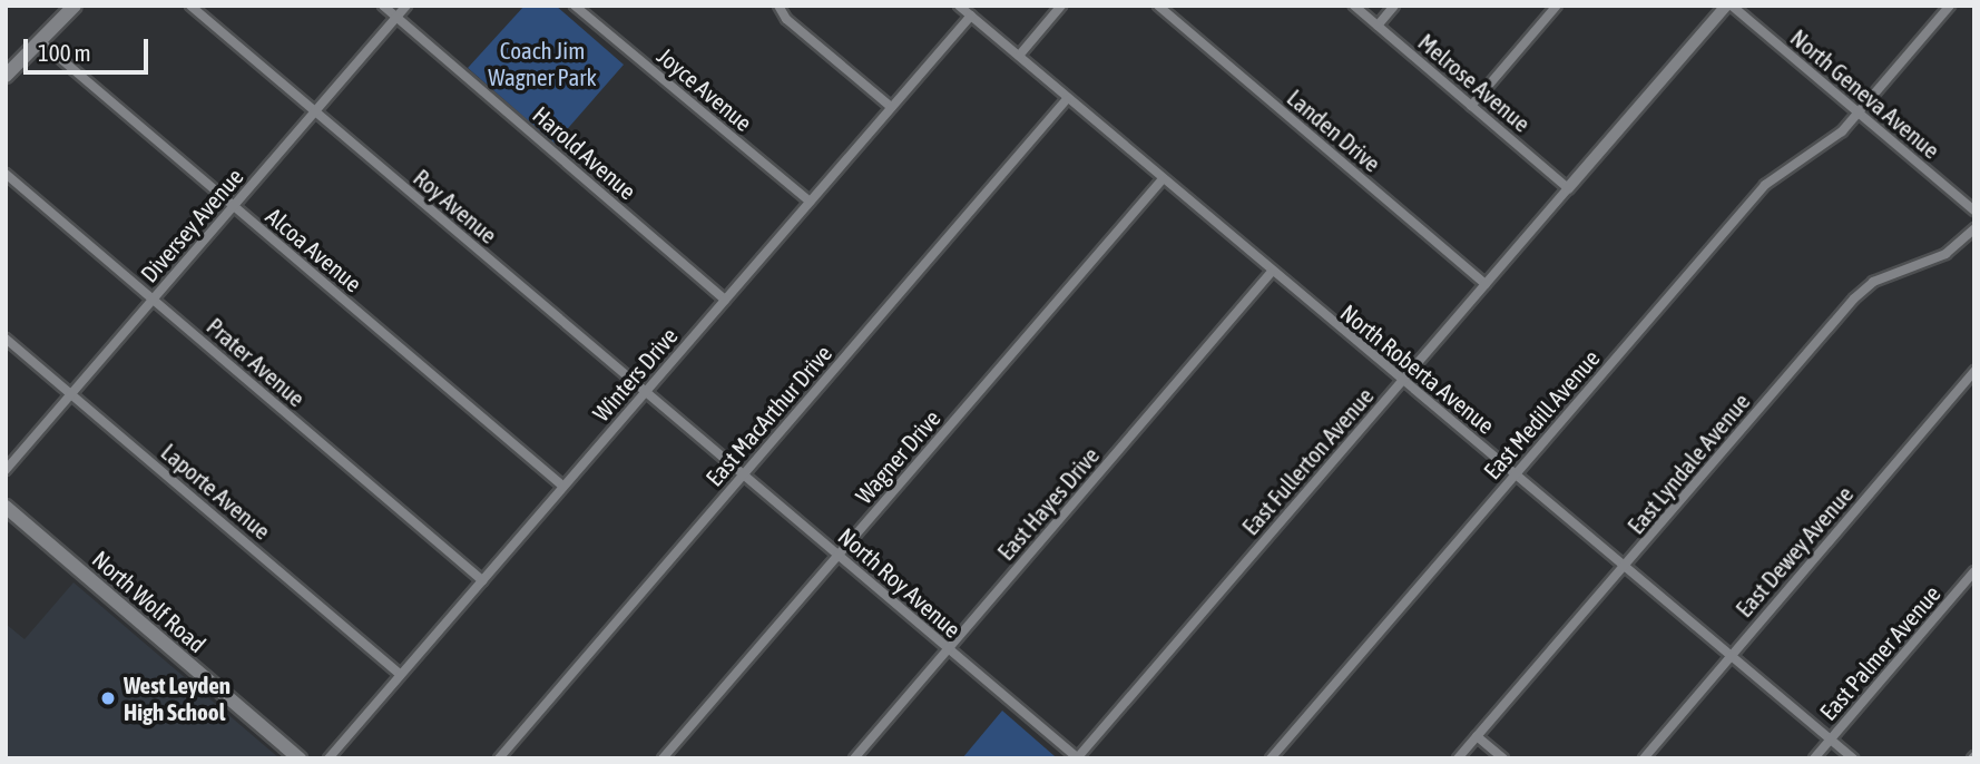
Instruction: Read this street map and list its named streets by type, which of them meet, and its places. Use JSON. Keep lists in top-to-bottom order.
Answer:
{
  "streets": {
    "main road": ["North Wolf Road"],
    "street": [
      "Melrose Avenue",
      "Joyce Avenue",
      "North Geneva Avenue",
      "Landen Drive",
      "Harold Avenue",
      "Roy Avenue",
      "Diversey Avenue",
      "Alcoa Avenue",
      "Prater Avenue",
      "North Roberta Avenue",
      "Winters Drive",
      "East Medill Avenue",
      "East MacArthur Drive",
      "Wagner Drive",
      "East Fullerton Avenue",
      "East Lyndale Avenue",
      "Laporte Avenue",
      "East Hayes Drive",
      "East Dewey Avenue",
      "North Roy Avenue",
      "East Palmer Avenue"
    ]
  },
  "crossings": [
    ["Melrose Avenue", "East Fullerton Avenue"],
    ["Joyce Avenue", "Winters Drive"],
    ["North Geneva Avenue", "East Medill Avenue"],
    ["Landen Drive", "East Fullerton Avenue"],
    ["Harold Avenue", "Diversey Avenue"],
    ["Harold Avenue", "Winters Drive"],
    ["Roy Avenue", "Diversey Avenue"],
    ["Roy Avenue", "Winters Drive"],
    ["Roy Avenue", "North Roy Avenue"],
    ["Diversey Avenue", "Alcoa Avenue"],
    ["Diversey Avenue", "Prater Avenue"],
    ["Diversey Avenue", "Laporte Avenue"],
    ["Alcoa Avenue", "Winters Drive"],
    ["Prater Avenue", "Winters Drive"],
    ["North Roberta Avenue", "Winters Drive"],
    ["North Roberta Avenue", "East Medill Avenue"],
    ["North Roberta Avenue", "East MacArthur Drive"],
    ["North Roberta Avenue", "Wagner Drive"],
    ["North Roberta Avenue", "East Fullerton Avenue"],
    ["North Roberta Avenue", "East Lyndale Avenue"],
    ["North Roberta Avenue", "East Hayes Drive"],
    ["North Roberta Avenue", "East Dewey Avenue"],
    ["North Roberta Avenue", "East Palmer Avenue"],
    ["Winters Drive", "Laporte Avenue"],
    ["East MacArthur Drive", "North Roy Avenue"],
    ["Wagner Drive", "North Roy Avenue"],
    ["East Fullerton Avenue", "North Roy Avenue"],
    ["East Hayes Drive", "North Roy Avenue"]
  ],
  "parks": ["Coach Jim Wagner Park"],
  "places": ["West Leyden High School"],
  "scale_bar": "100 m"
}
